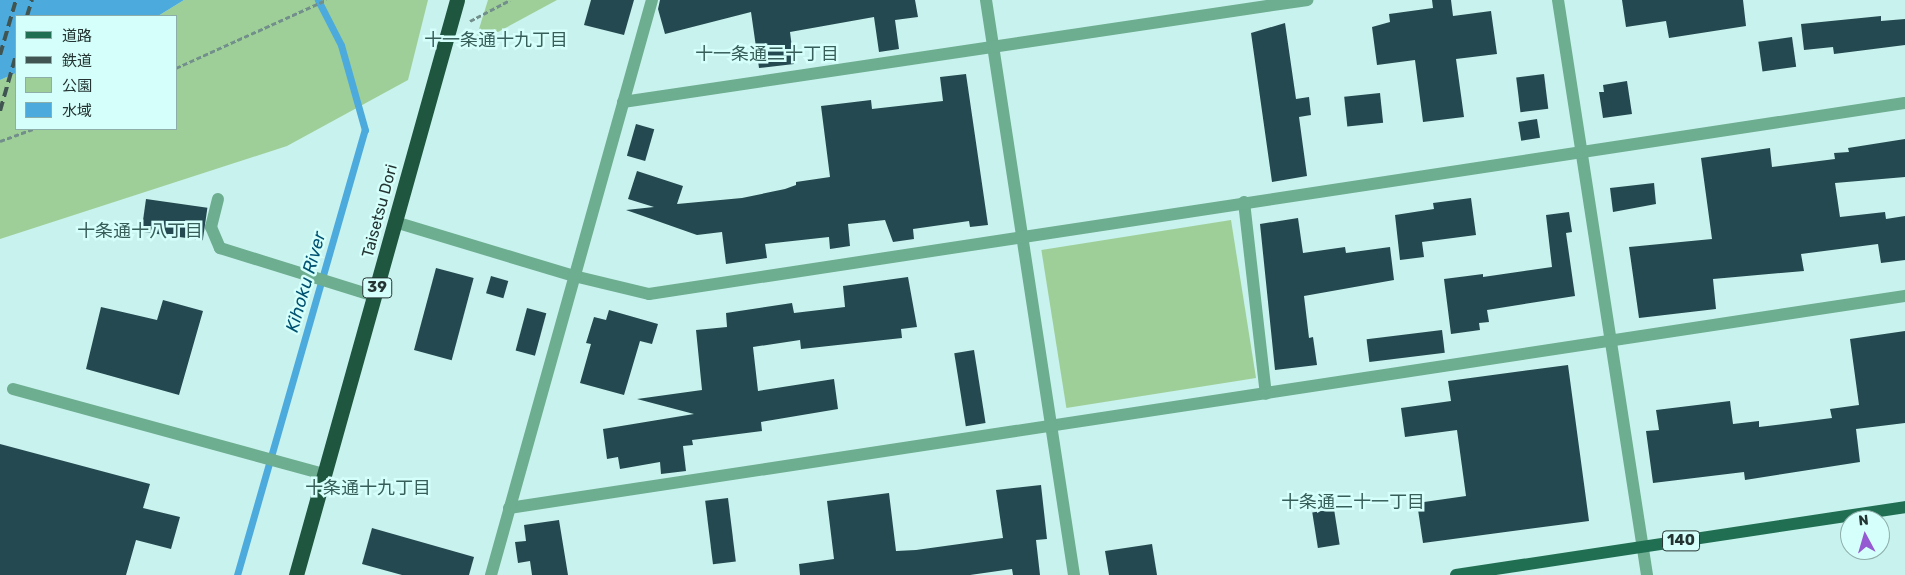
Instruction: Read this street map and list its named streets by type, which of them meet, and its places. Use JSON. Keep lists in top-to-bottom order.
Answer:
{
  "streets": {
    "highway": ["Taisetsu Dori", "39"],
    "main road": ["140"]
  },
  "districts": [
    "十一条通十九丁目",
    "十一条通二十丁目",
    "十条通十八丁目",
    "十条通十九丁目",
    "十条通二十一丁目"
  ],
  "water": ["Kihoku River"],
  "legend": [
    "道路",
    "鉄道",
    "公園",
    "水域"
  ],
  "north": "top"
}
